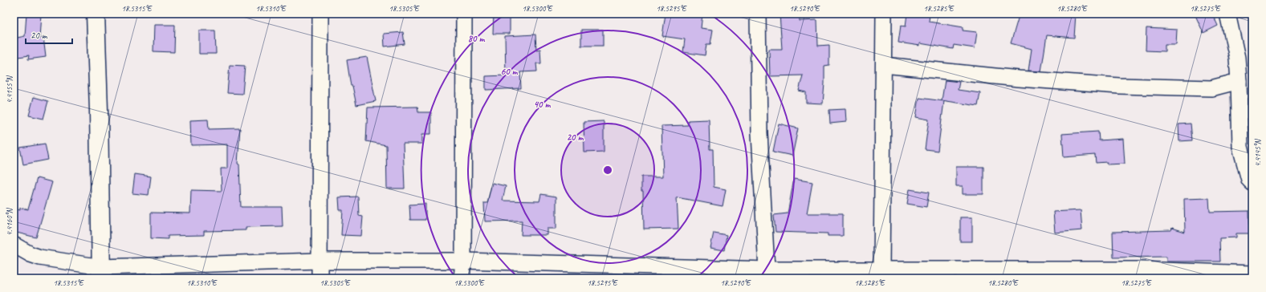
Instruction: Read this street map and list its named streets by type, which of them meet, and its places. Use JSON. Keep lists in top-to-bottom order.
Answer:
{
  "scale_bar": "20 m",
  "coordinates": [
    "18.5315°E",
    "18.5310°E",
    "18.5305°E",
    "18.5300°E",
    "18.5295°E",
    "18.5290°E",
    "18.5285°E",
    "18.5280°E",
    "18.5275°E",
    "4.4155°N",
    "4.4145°N",
    "4.4160°N"
  ],
  "rings": [
    "80 m",
    "60 m",
    "40 m",
    "20 m"
  ]
}
